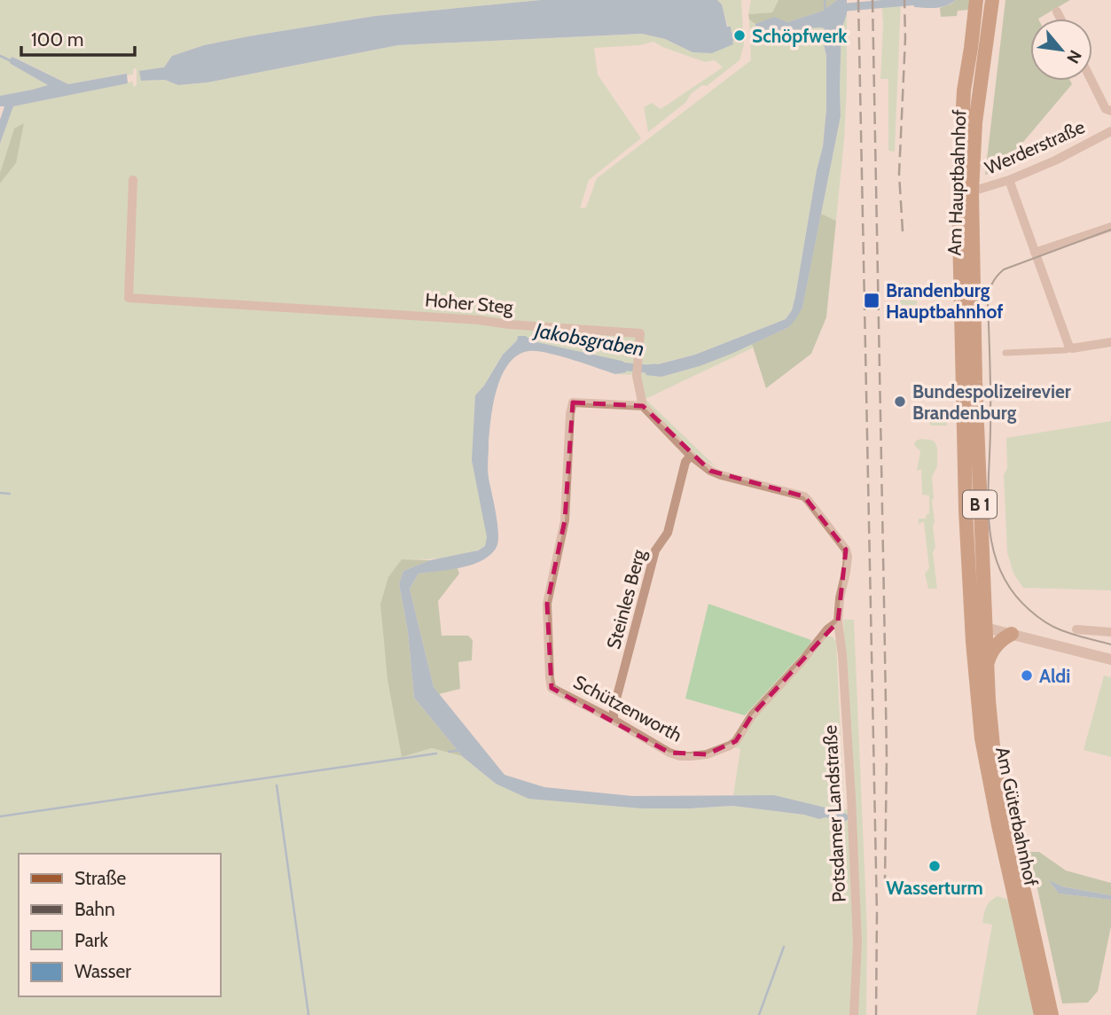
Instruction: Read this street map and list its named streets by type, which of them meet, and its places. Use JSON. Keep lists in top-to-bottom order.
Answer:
{
  "streets": {
    "main road": ["Am Hauptbahnhof", "B 1", "Am Güterbahnhof"],
    "street": [
      "Werderstraße",
      "Hoher Steg",
      "Steinles Berg",
      "Schützenworth",
      "Potsdamer Landstraße"
    ]
  },
  "crossings": [
    ["Werderstraße", "Am Hauptbahnhof"],
    ["Am Hauptbahnhof", "Am Güterbahnhof"],
    ["Hoher Steg", "Schützenworth"],
    ["Steinles Berg", "Schützenworth"],
    ["Schützenworth", "Potsdamer Landstraße"]
  ],
  "water": ["Jakobsgraben"],
  "places": {
    "other": [
      "Schöpfwerk",
      "Bundespolizeirevier Brandenburg",
      "Aldi",
      "Wasserturm"
    ],
    "transit": ["Brandenburg Hauptbahnhof"]
  },
  "legend": [
    "Straße",
    "Bahn",
    "Park",
    "Wasser"
  ],
  "scale_bar": "100 m",
  "north": "bottom right"
}
